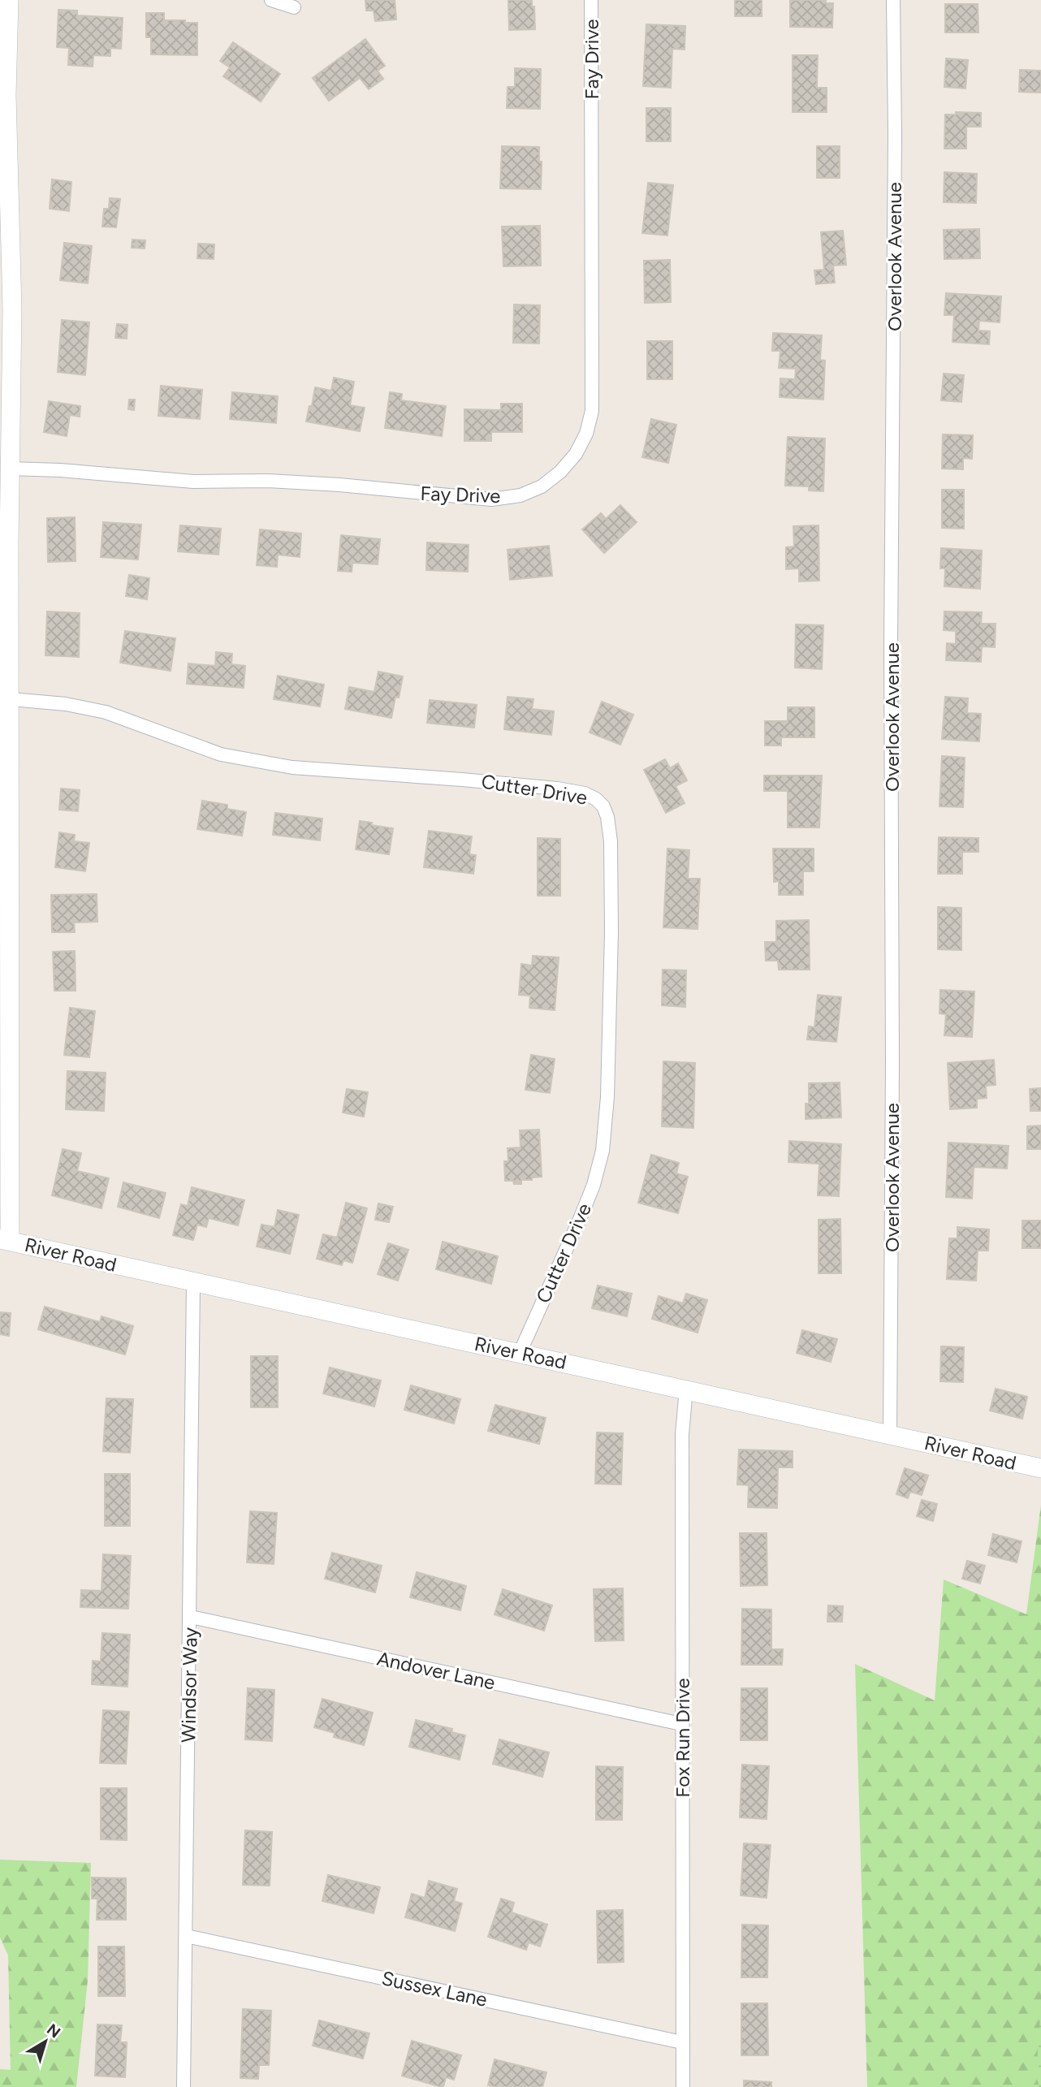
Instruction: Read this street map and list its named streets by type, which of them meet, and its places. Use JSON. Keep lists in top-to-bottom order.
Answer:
{
  "streets": {
    "street": [
      "Fay Drive",
      "Overlook Avenue",
      "Cutter Drive",
      "River Road",
      "Andover Lane",
      "Windsor Way",
      "Fox Run Drive",
      "Sussex Lane"
    ]
  },
  "crossings": [
    ["Overlook Avenue", "River Road"],
    ["Cutter Drive", "River Road"],
    ["River Road", "Windsor Way"],
    ["River Road", "Fox Run Drive"],
    ["Andover Lane", "Windsor Way"],
    ["Andover Lane", "Fox Run Drive"],
    ["Windsor Way", "Sussex Lane"],
    ["Fox Run Drive", "Sussex Lane"]
  ],
  "north": "top right"
}
